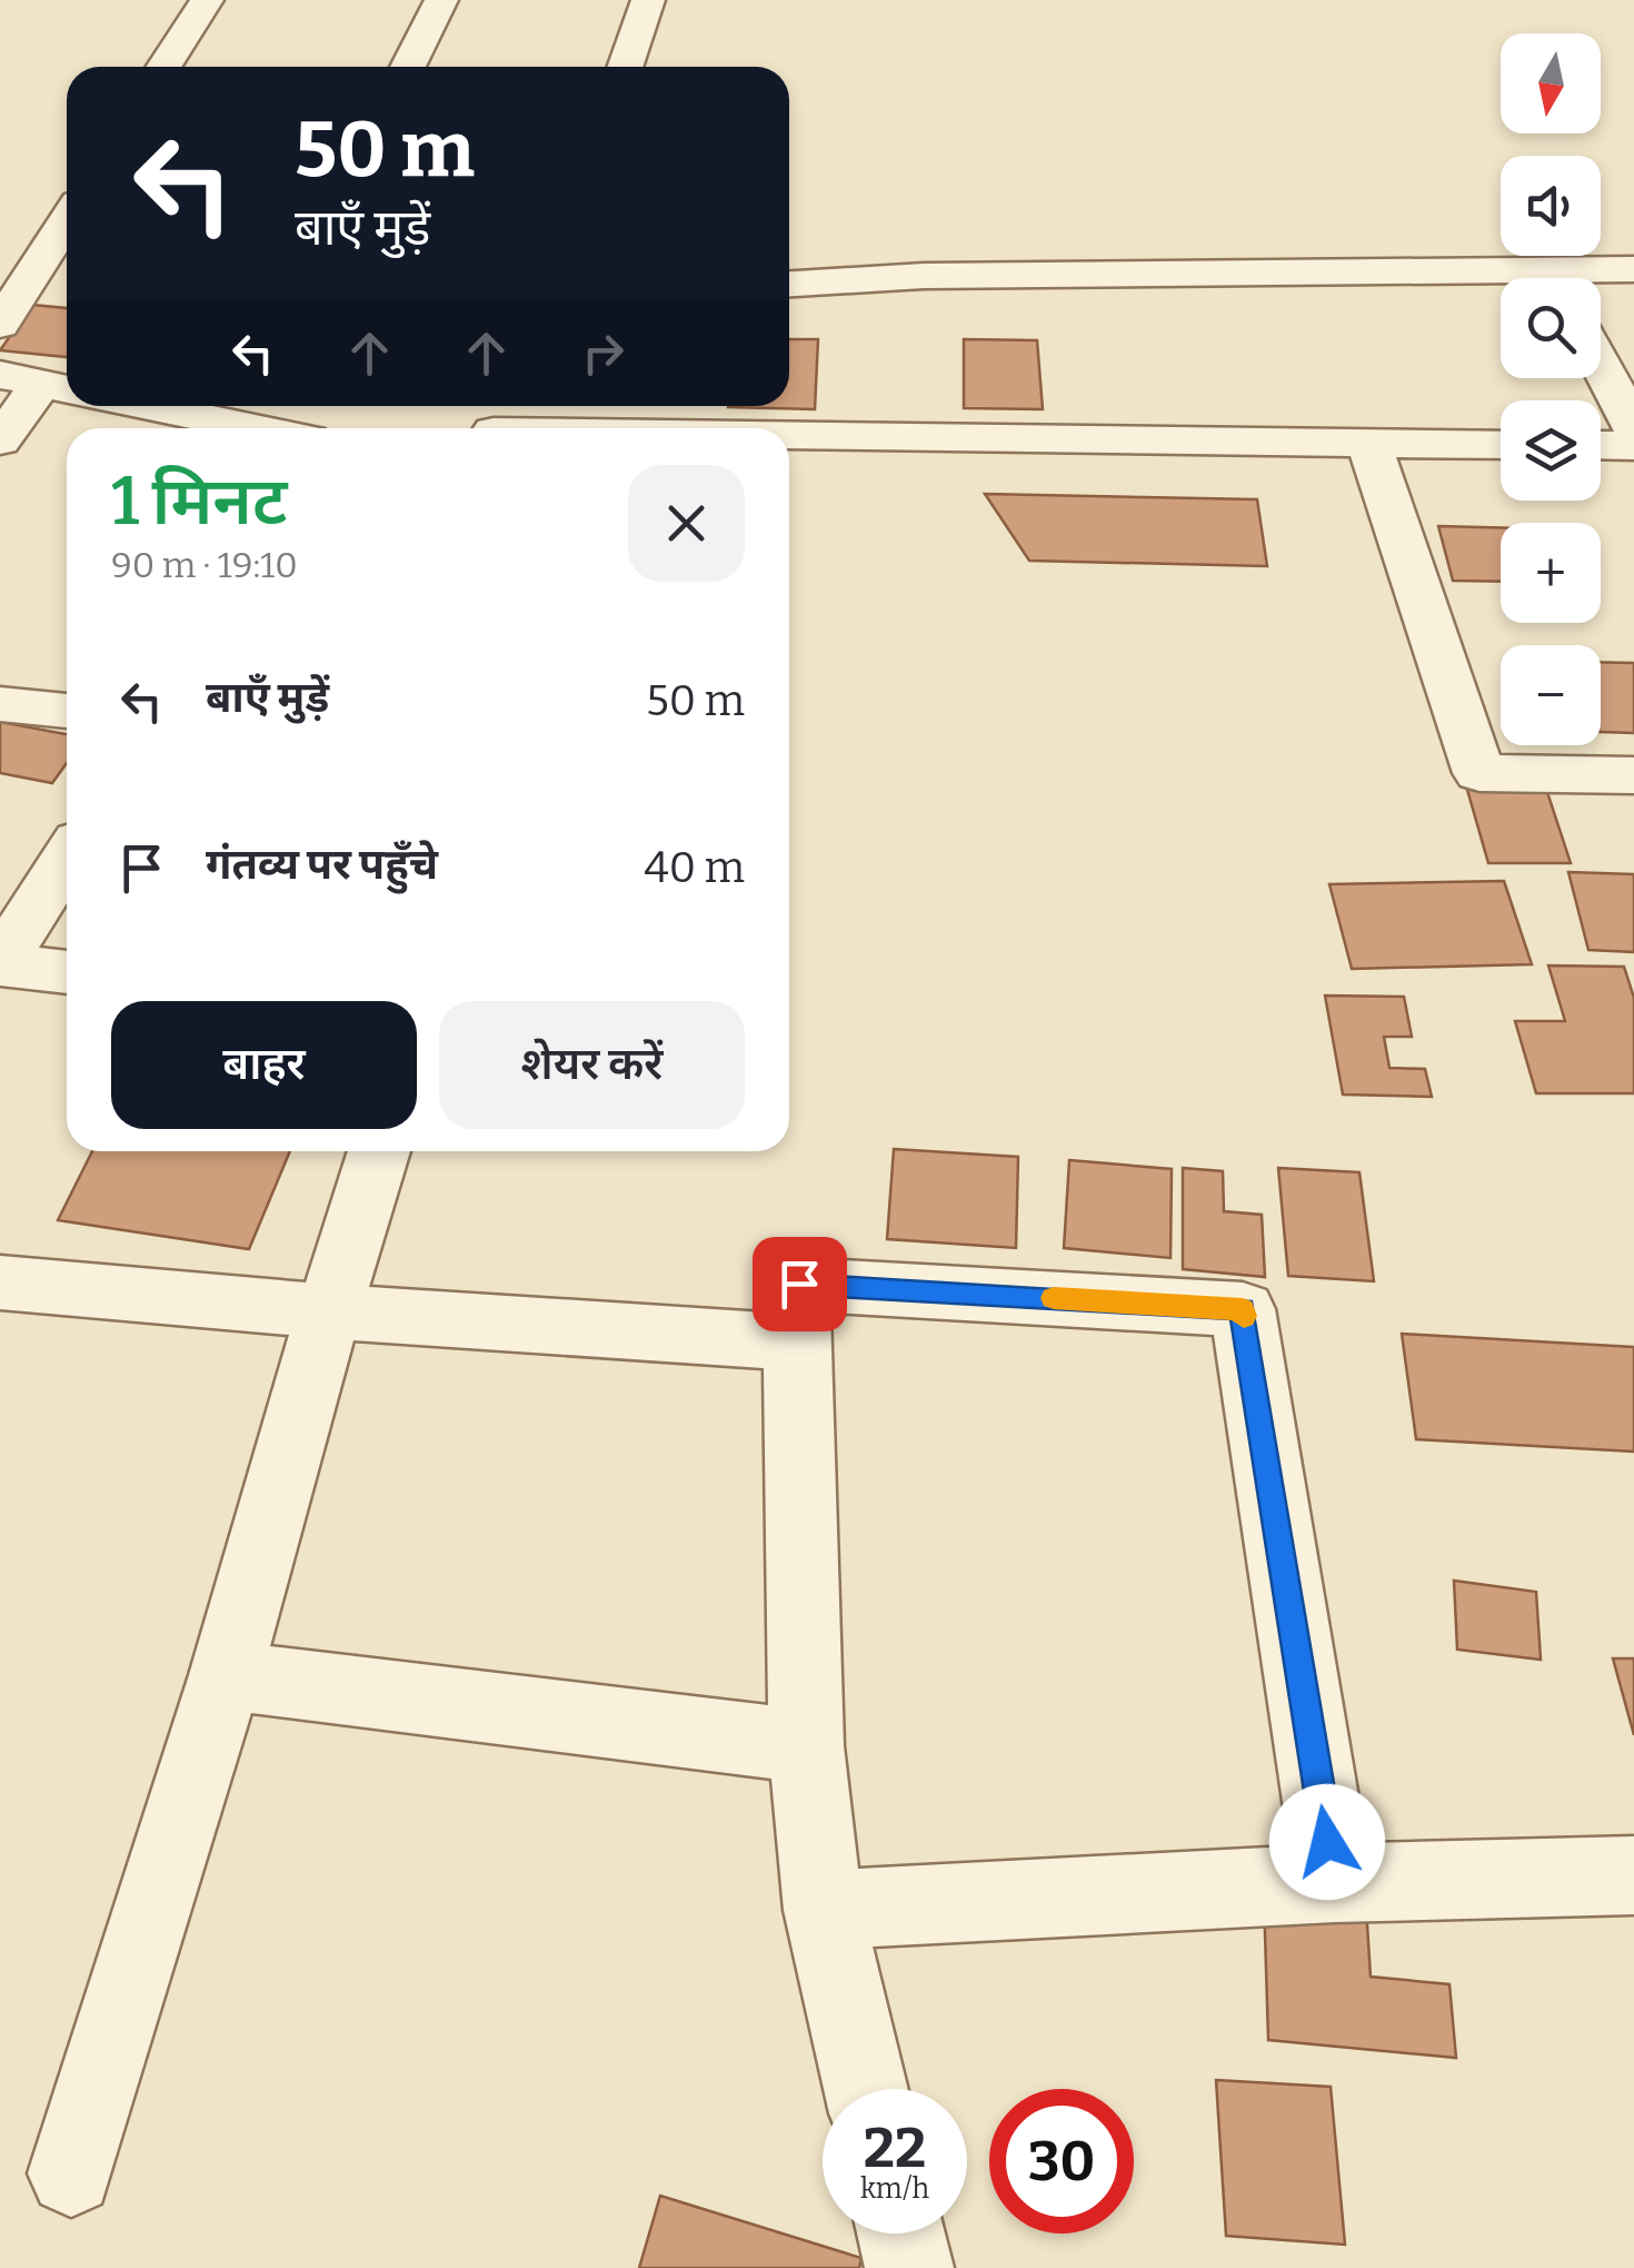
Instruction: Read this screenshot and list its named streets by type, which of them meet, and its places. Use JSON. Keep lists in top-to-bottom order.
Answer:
{
  "north": "bottom",
  "page": {
    "map_buttons": ["+", "−"],
    "turn": ["50 m", "बाएँ मुड़ें"],
    "heading": ["1 मिनट", "90 m · 19:10"],
    "list": [
      {
        "name": "बाएँ मुड़ें",
        "value": "50 m"
      },
      {
        "name": "गंतव्य पर पहुँचे",
        "value": "40 m"
      }
    ],
    "buttons": ["बाहर", "शेयर करें"],
    "speed": "22 km/h",
    "limit": "30"
  }
}
